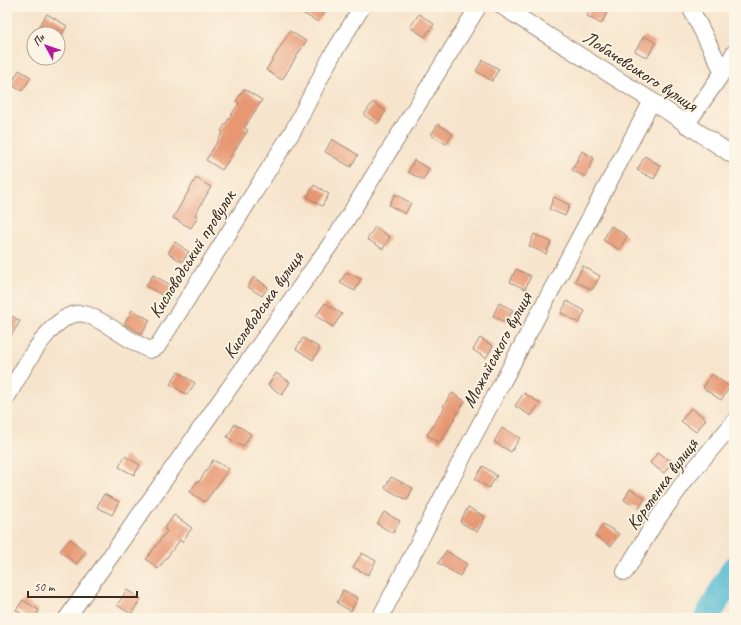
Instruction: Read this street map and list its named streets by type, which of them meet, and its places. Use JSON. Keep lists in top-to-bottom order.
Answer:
{
  "streets": {
    "street": [
      "Лобачевського вулиця",
      "Кисловодський провулок",
      "Кисловодська вулиця",
      "Можайського вулиця",
      "Короленка вулиця"
    ]
  },
  "crossings": [
    ["Лобачевського вулиця", "Можайського вулиця"]
  ],
  "scale_bar": "50 m",
  "north": "top left"
}
